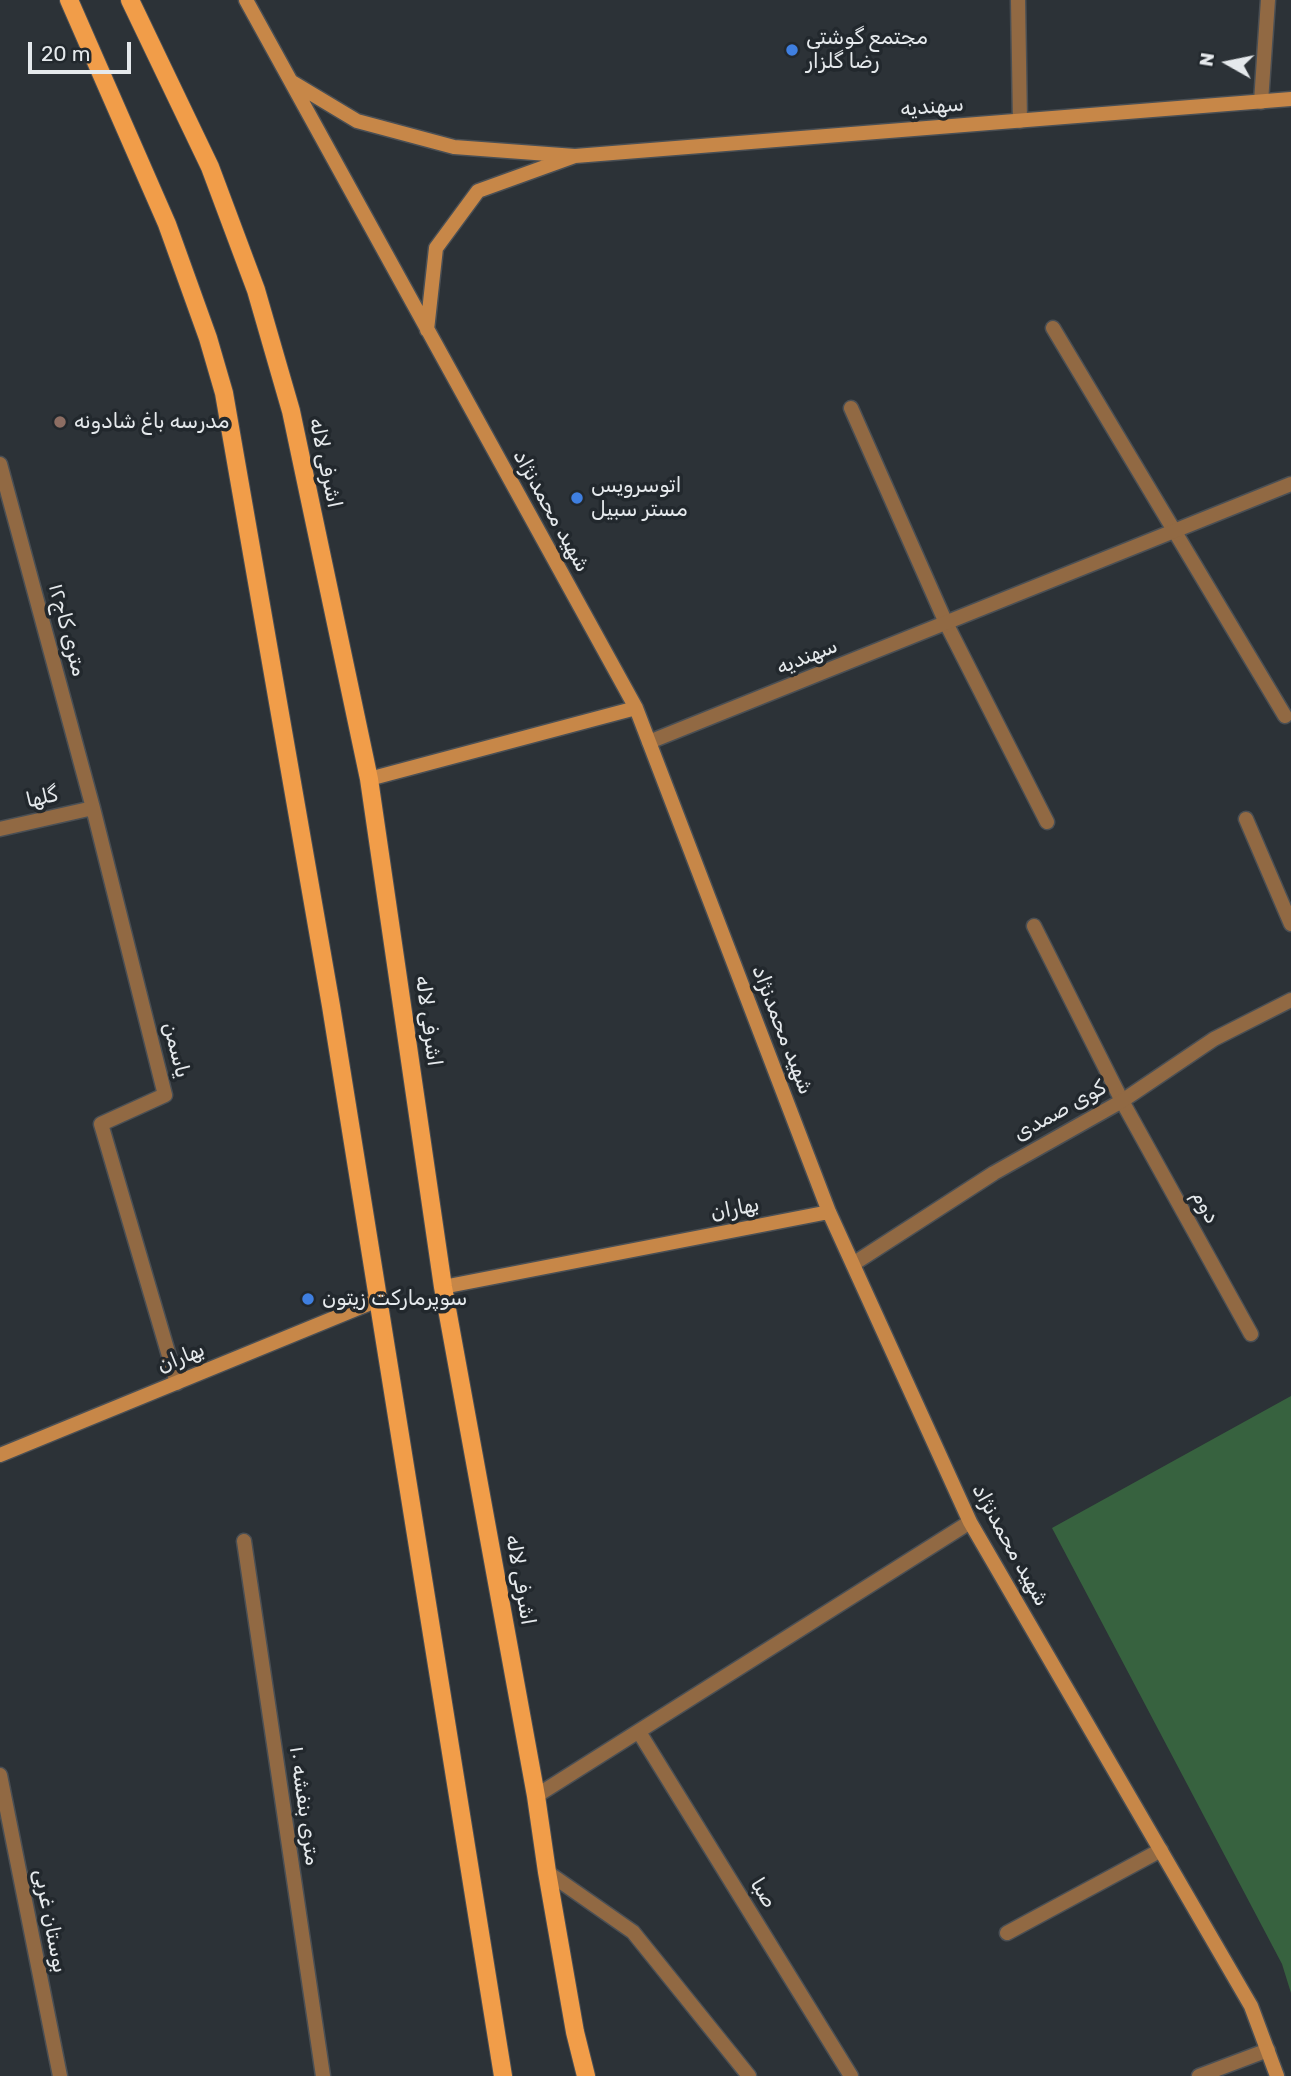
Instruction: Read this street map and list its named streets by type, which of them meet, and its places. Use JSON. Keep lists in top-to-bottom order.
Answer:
{
  "streets": {
    "main road": [
      "سهندیه",
      "اشرفی لاله",
      "شهید محمدنژاد",
      "بهاران"
    ],
    "street": [
      "۱۲متری کاج",
      "گلها",
      "یاسمن",
      "کوی صمدی",
      "دوم",
      "۱۰ متری بنفشه",
      "صبا",
      "بوستان غربی"
    ]
  },
  "crossings": [
    ["سهندیه", "شهید محمدنژاد"],
    ["اشرفی لاله", "بهاران"],
    ["شهید محمدنژاد", "کوی صمدی"],
    ["شهید محمدنژاد", "بهاران"],
    ["۱۲متری کاج", "گلها"],
    ["۱۲متری کاج", "یاسمن"],
    ["گلها", "یاسمن"],
    ["یاسمن", "بهاران"],
    ["کوی صمدی", "دوم"]
  ],
  "places": [
    "مجتمع گوشتی رضا گلزار",
    "مدرسه باغ شادونه",
    "اتوسرویس مستر سبیل",
    "سوپرمارکت زیتون"
  ],
  "scale_bar": "20 m",
  "north": "left"
}
